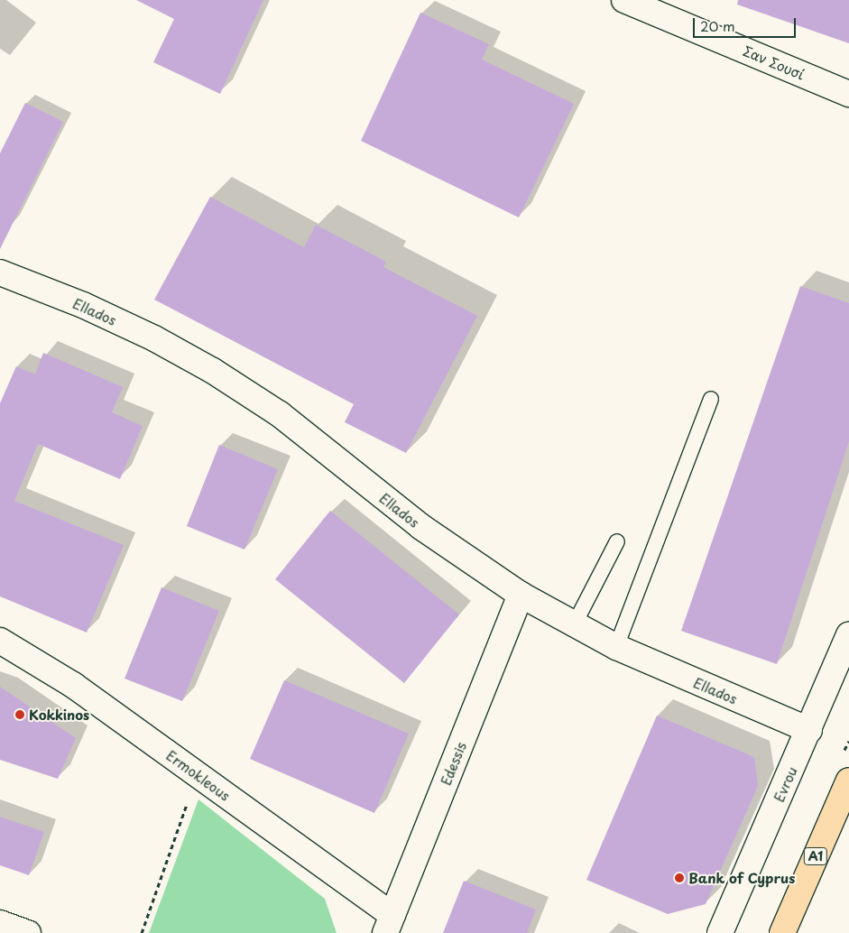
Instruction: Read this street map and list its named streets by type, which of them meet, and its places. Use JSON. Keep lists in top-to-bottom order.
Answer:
{
  "streets": {
    "main road": ["A1"],
    "street": [
      "Σαν Σουσί",
      "Ellados",
      "Edessis",
      "Ermokleous",
      "Evrou"
    ]
  },
  "crossings": [
    ["Ellados", "Edessis"],
    ["Ellados", "Evrou"],
    ["Edessis", "Ermokleous"]
  ],
  "places": ["Kokkinos", "Bank of Cyprus"],
  "scale_bar": "20 m"
}
